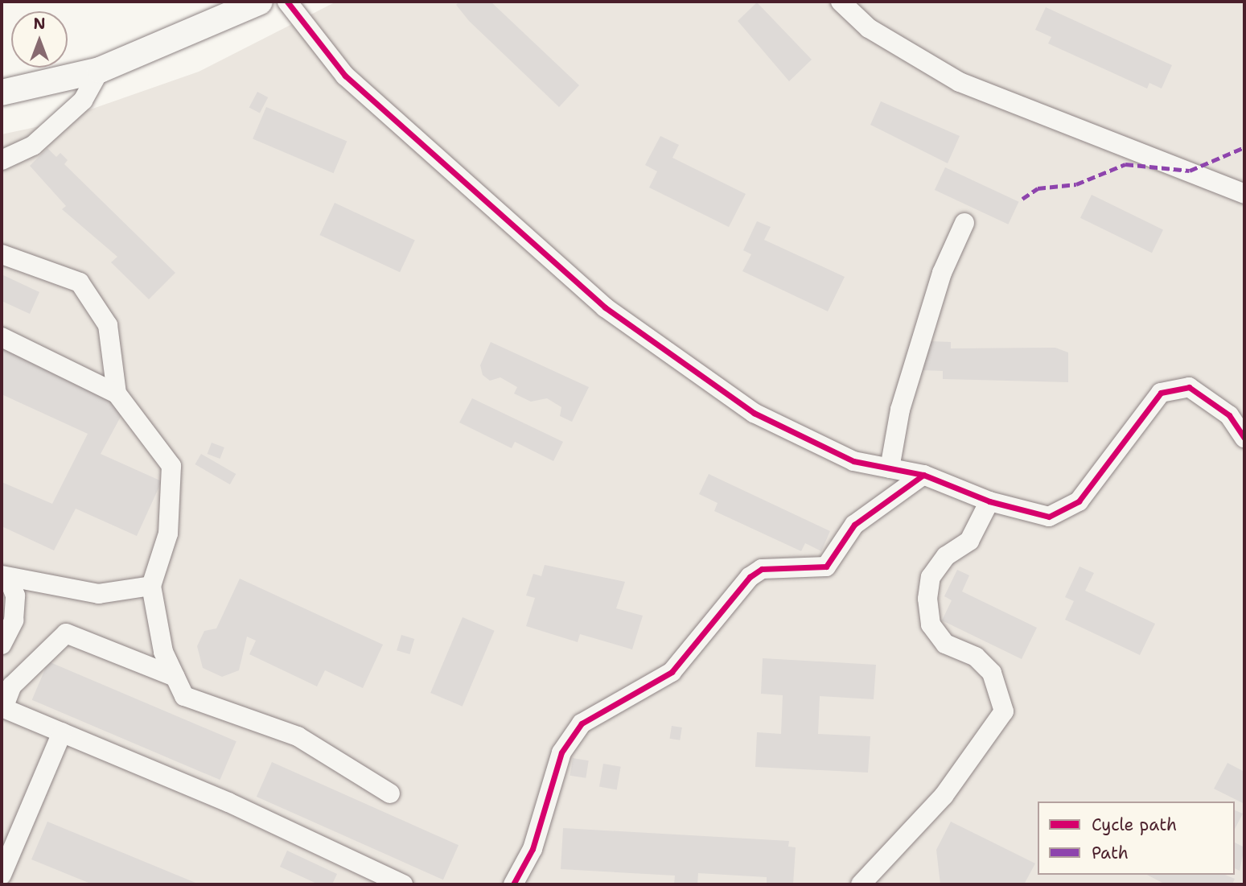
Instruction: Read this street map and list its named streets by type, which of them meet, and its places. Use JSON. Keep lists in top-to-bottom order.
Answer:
{
  "legend": ["Cycle path", "Path"],
  "north": "top"
}
